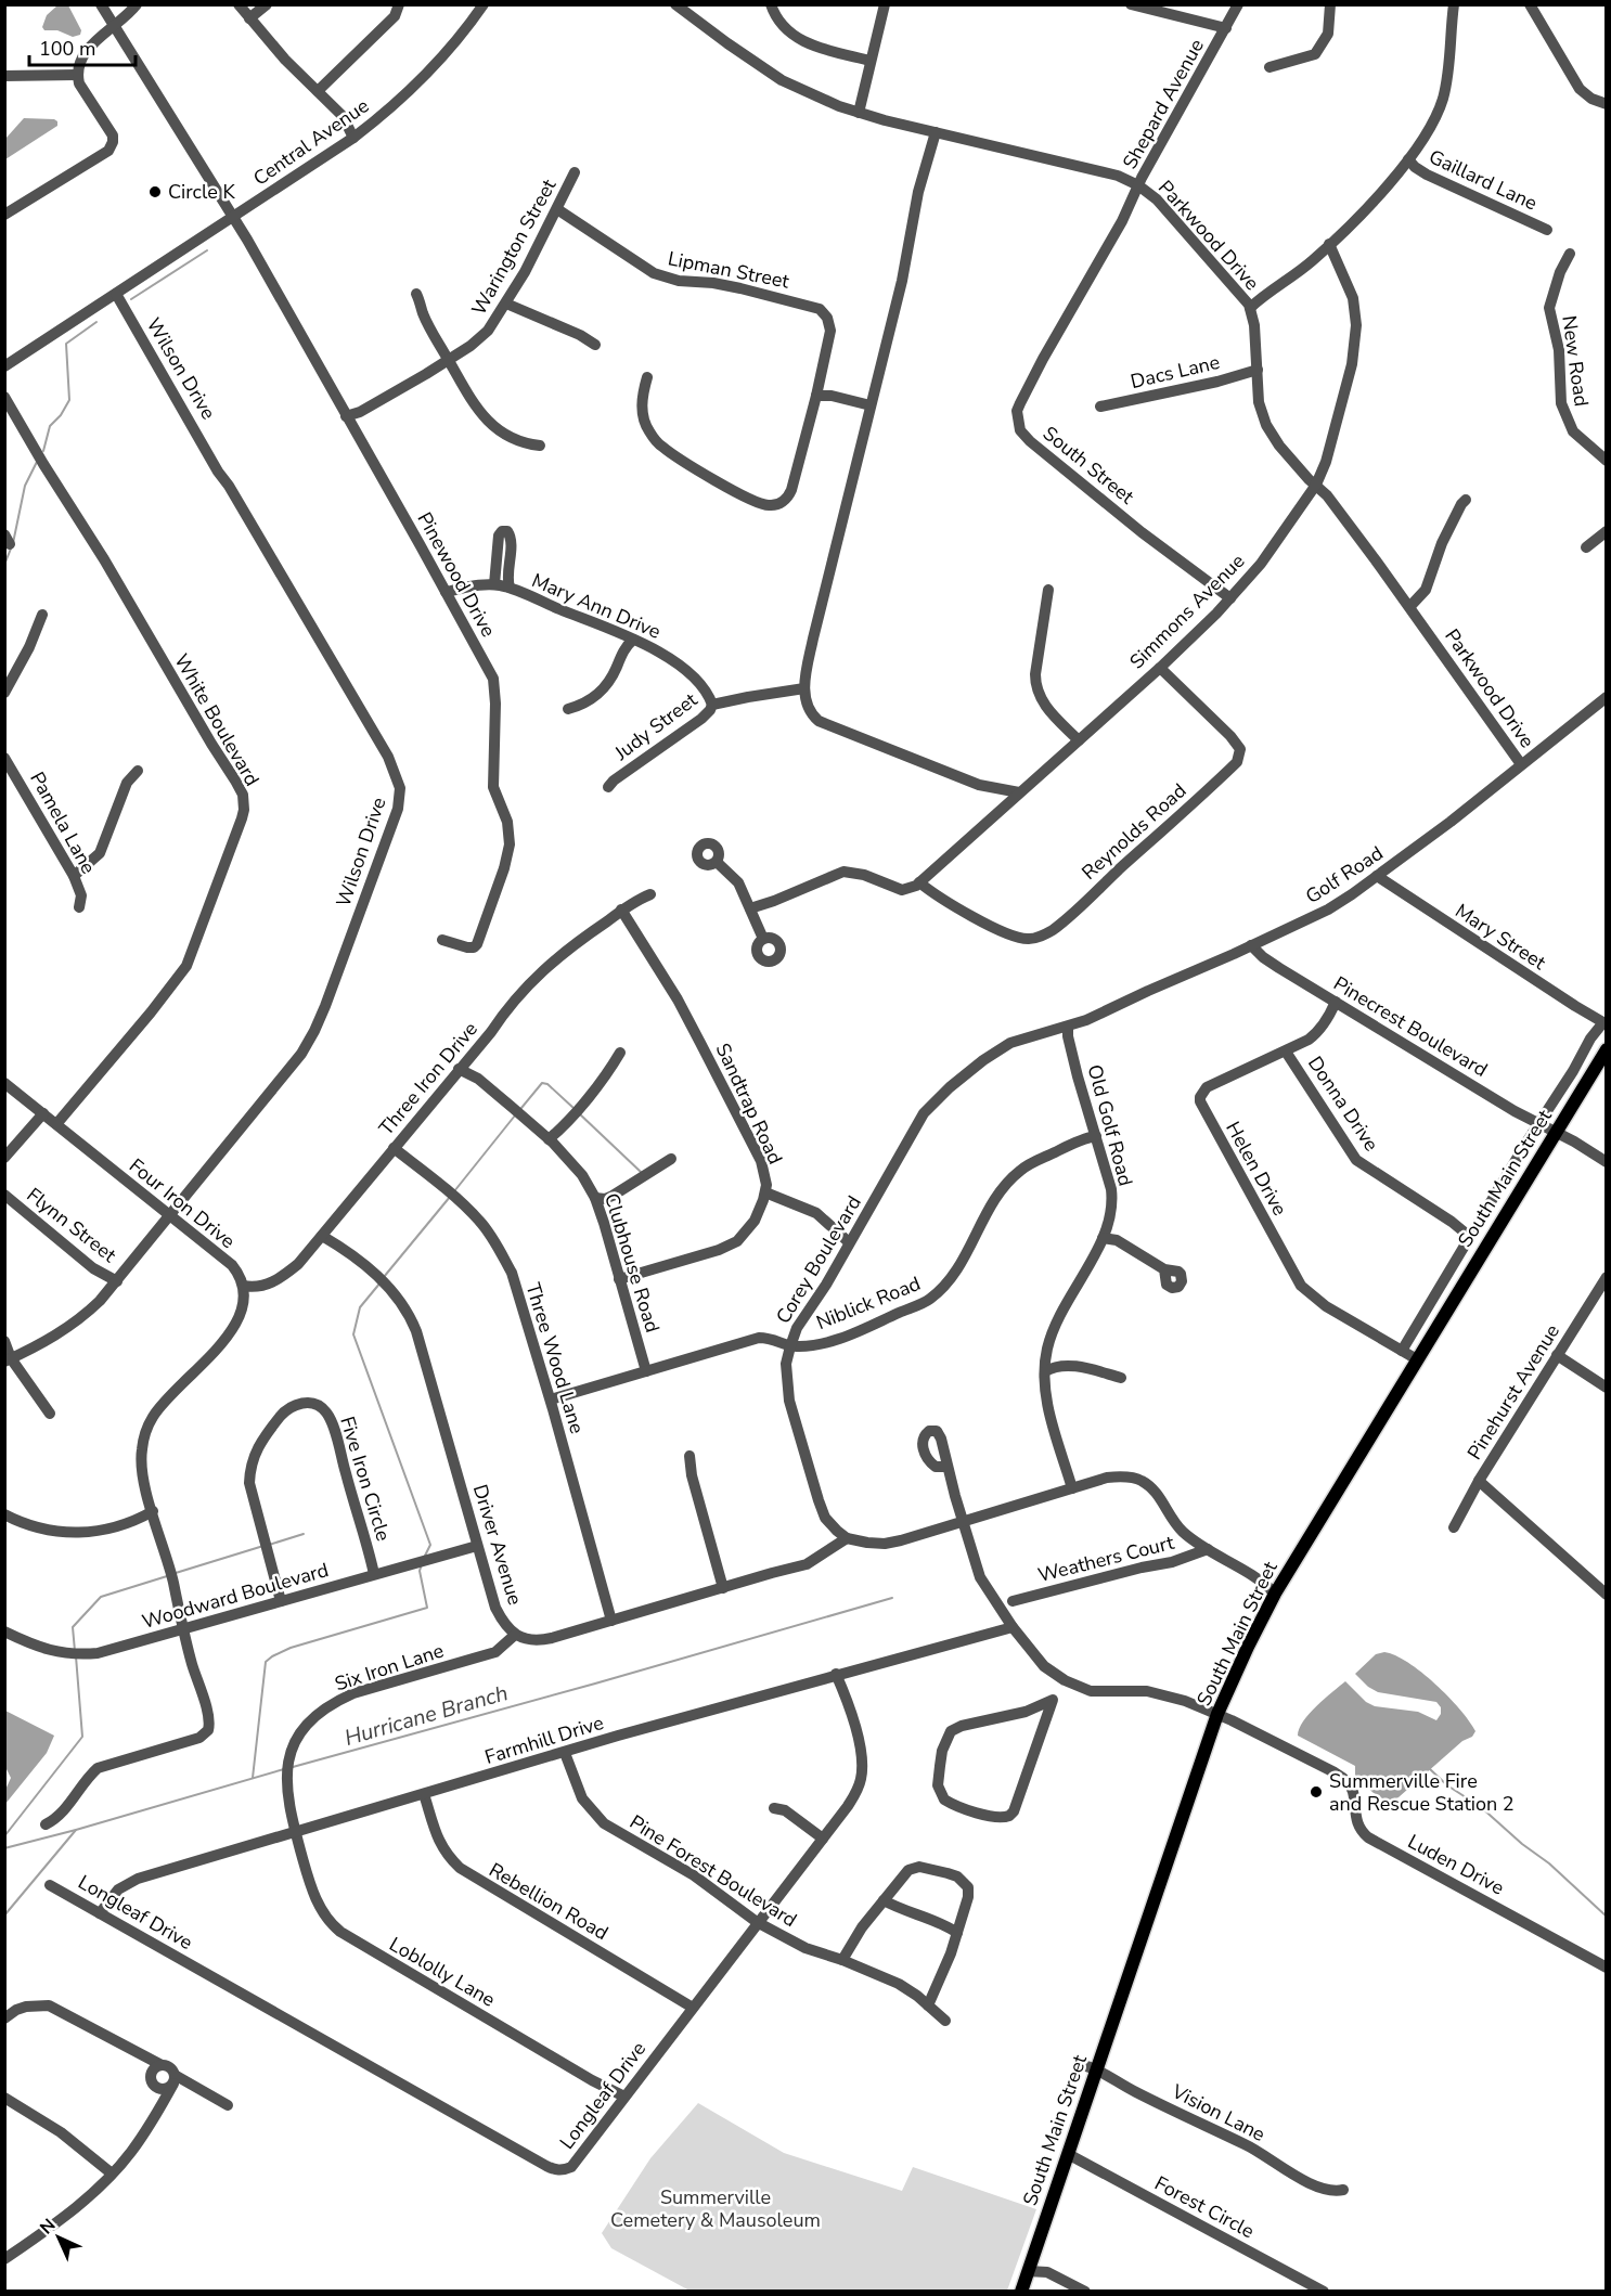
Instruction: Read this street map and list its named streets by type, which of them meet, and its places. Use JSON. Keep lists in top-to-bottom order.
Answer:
{
  "streets": {
    "main road": ["South Main Street"],
    "street": [
      "Shepard Avenue",
      "Central Avenue",
      "Gaillard Lane",
      "Parkwood Drive",
      "Warington Street",
      "Lipman Street",
      "New Road",
      "Wilson Drive",
      "Dacs Lane",
      "South Street",
      "Pinewood Drive",
      "Mary Ann Drive",
      "Simmons Avenue",
      "White Boulevard",
      "Judy Street",
      "Pamela Lane",
      "Reynolds Road",
      "Golf Road",
      "Mary Street",
      "Pinecrest Boulevard",
      "Three Iron Drive",
      "Sandtrap Road",
      "Donna Drive",
      "Old Golf Road",
      "Helen Drive",
      "Four Iron Drive",
      "Flynn Street",
      "Corey Boulevard",
      "Clubhouse Road",
      "Niblick Road",
      "Three Wood Lane",
      "Pinehurst Avenue",
      "Five Iron Circle",
      "Driver Avenue",
      "Weathers Court",
      "Woodward Boulevard",
      "Six Iron Lane",
      "Farmhill Drive",
      "Luden Drive",
      "Pine Forest Boulevard",
      "Rebellion Road",
      "Longleaf Drive",
      "Loblolly Lane",
      "Vision Lane",
      "Forest Circle"
    ]
  },
  "crossings": [
    ["Shepard Avenue", "Parkwood Drive"],
    ["Shepard Avenue", "South Street"],
    ["Central Avenue", "Wilson Drive"],
    ["Central Avenue", "Pinewood Drive"],
    ["Parkwood Drive", "Dacs Lane"],
    ["Parkwood Drive", "South Street"],
    ["Parkwood Drive", "Simmons Avenue"],
    ["Parkwood Drive", "Golf Road"],
    ["Warington Street", "Lipman Street"],
    ["Warington Street", "Pinewood Drive"],
    ["Wilson Drive", "Four Iron Drive"],
    ["Wilson Drive", "Flynn Street"],
    ["South Street", "Simmons Avenue"],
    ["Pinewood Drive", "Mary Ann Drive"],
    ["Mary Ann Drive", "Judy Street"],
    ["Simmons Avenue", "Reynolds Road"],
    ["White Boulevard", "Four Iron Drive"],
    ["Golf Road", "Mary Street"],
    ["Golf Road", "Pinecrest Boulevard"],
    ["Golf Road", "Old Golf Road"],
    ["Golf Road", "Corey Boulevard"],
    ["Pinecrest Boulevard", "Helen Drive"],
    ["Pinecrest Boulevard", "South Main Street"],
    ["Three Iron Drive", "Sandtrap Road"],
    ["Three Iron Drive", "Four Iron Drive"],
    ["Three Iron Drive", "Clubhouse Road"],
    ["Three Iron Drive", "Three Wood Lane"],
    ["Three Iron Drive", "Driver Avenue"],
    ["Sandtrap Road", "Clubhouse Road"],
    ["Donna Drive", "Helen Drive"],
    ["Old Golf Road", "Corey Boulevard"],
    ["Old Golf Road", "Niblick Road"],
    ["Helen Drive", "South Main Street"],
    ["South Main Street", "Luden Drive"],
    ["South Main Street", "Vision Lane"],
    ["South Main Street", "Forest Circle"],
    ["Corey Boulevard", "Niblick Road"],
    ["Corey Boulevard", "Driver Avenue"],
    ["Clubhouse Road", "Niblick Road"],
    ["Niblick Road", "Three Wood Lane"],
    ["Three Wood Lane", "Driver Avenue"],
    ["Five Iron Circle", "Woodward Boulevard"],
    ["Driver Avenue", "Woodward Boulevard"],
    ["Driver Avenue", "Six Iron Lane"],
    ["Six Iron Lane", "Farmhill Drive"],
    ["Six Iron Lane", "Loblolly Lane"],
    ["Farmhill Drive", "Luden Drive"],
    ["Farmhill Drive", "Pine Forest Boulevard"],
    ["Farmhill Drive", "Rebellion Road"],
    ["Farmhill Drive", "Longleaf Drive"],
    ["Farmhill Drive", "Loblolly Lane"],
    ["Pine Forest Boulevard", "Longleaf Drive"],
    ["Rebellion Road", "Longleaf Drive"],
    ["Longleaf Drive", "Loblolly Lane"]
  ],
  "water": ["Hurricane Branch"],
  "parks": ["Summerville Cemetery & Mausoleum"],
  "places": ["Circle K", "Summerville Fire and Rescue Station 2"],
  "scale_bar": "100 m",
  "north": "top left"
}
